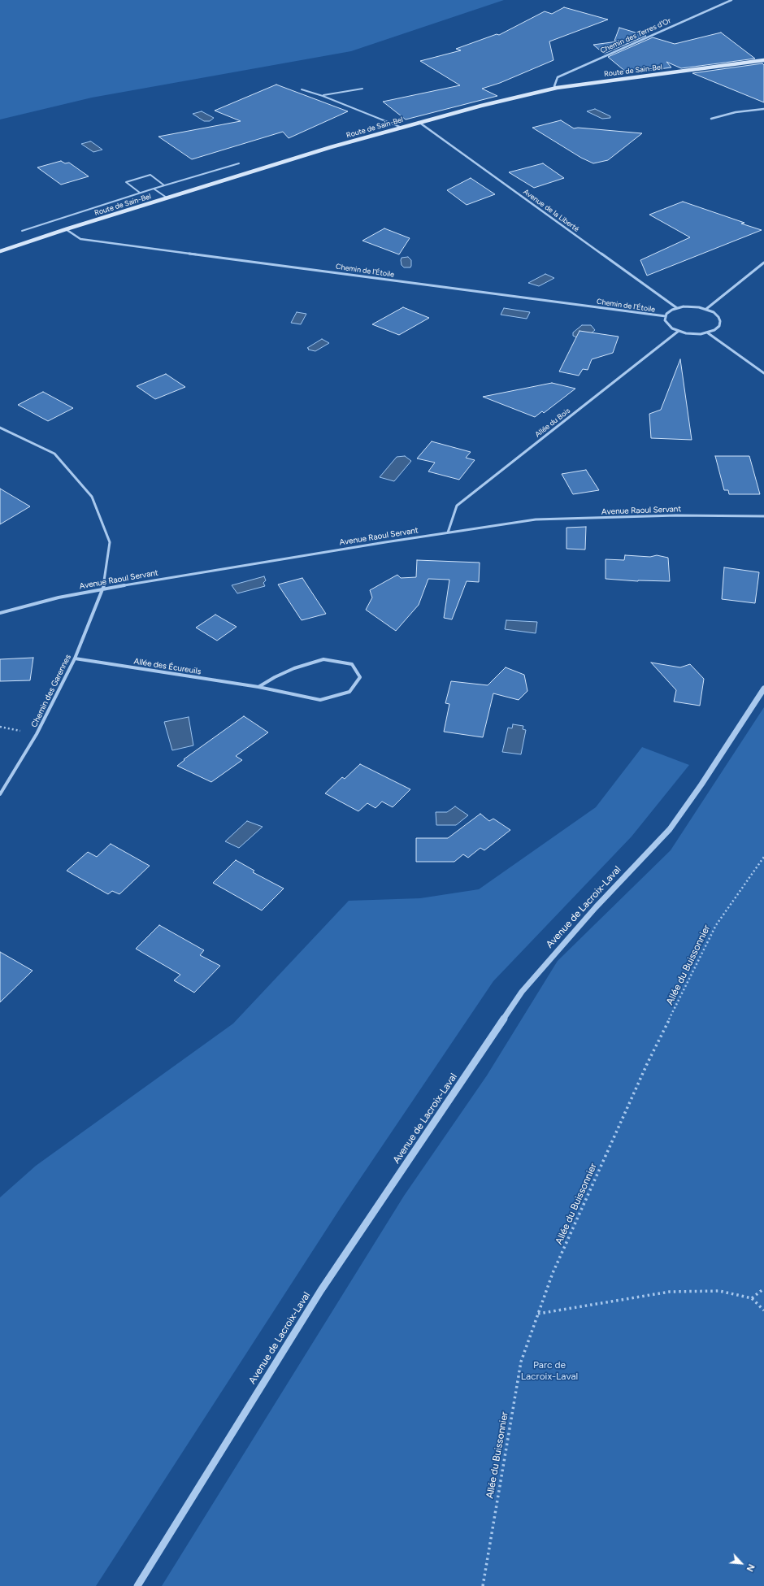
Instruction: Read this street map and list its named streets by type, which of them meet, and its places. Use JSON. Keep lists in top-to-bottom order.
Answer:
{
  "streets": {
    "main road": ["Route de Sain-Bel"],
    "street": [
      "Chemin des Terres d'Or",
      "Avenue de la Liberté",
      "Chemin de l'Étoile",
      "Allée du Bois",
      "Avenue Raoul Servant",
      "Allée des Écureuils",
      "Chemin des Garennes",
      "Avenue de Lacroix-Laval"
    ],
    "path": ["Allée du Buissonnier"]
  },
  "crossings": [
    ["Chemin des Terres d'Or", "Route de Sain-Bel"],
    ["Route de Sain-Bel", "Avenue de la Liberté"],
    ["Route de Sain-Bel", "Chemin de l'Étoile"],
    ["Allée du Bois", "Avenue Raoul Servant"],
    ["Avenue Raoul Servant", "Chemin des Garennes"],
    ["Allée des Écureuils", "Chemin des Garennes"]
  ],
  "parks": ["Parc de Lacroix-Laval"],
  "north": "bottom right"
}
